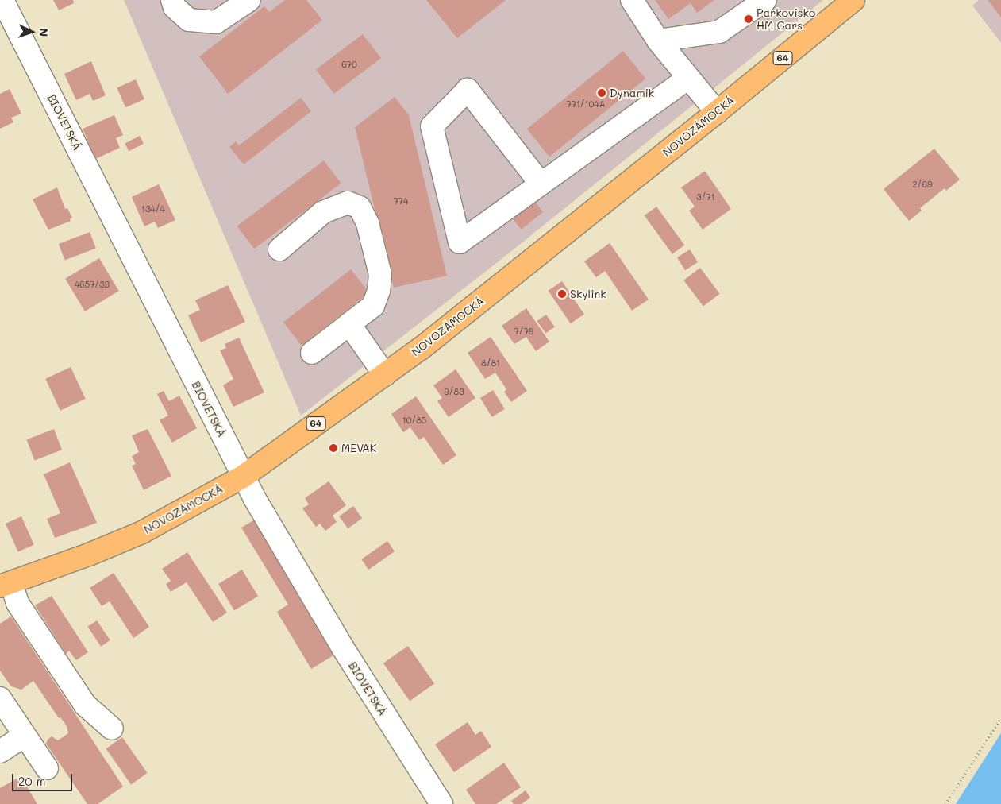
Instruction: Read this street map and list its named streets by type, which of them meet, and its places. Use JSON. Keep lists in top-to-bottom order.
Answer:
{
  "streets": {
    "main road": ["64", "NOVOZÁMOCKÁ"],
    "street": ["BIOVETSKÁ"]
  },
  "crossings": [
    ["BIOVETSKÁ", "NOVOZÁMOCKÁ"]
  ],
  "places": [
    "Parkovisko HM Cars",
    "Dynamik",
    "Skylink",
    "MEVAK"
  ],
  "house_numbers": [
    "670",
    "771/104A",
    "2/69",
    "3/71",
    "774",
    "134/4",
    "4657/3B",
    "7/79",
    "8/81",
    "9/83",
    "10/85"
  ],
  "scale_bar": "20 m",
  "north": "right"
}
